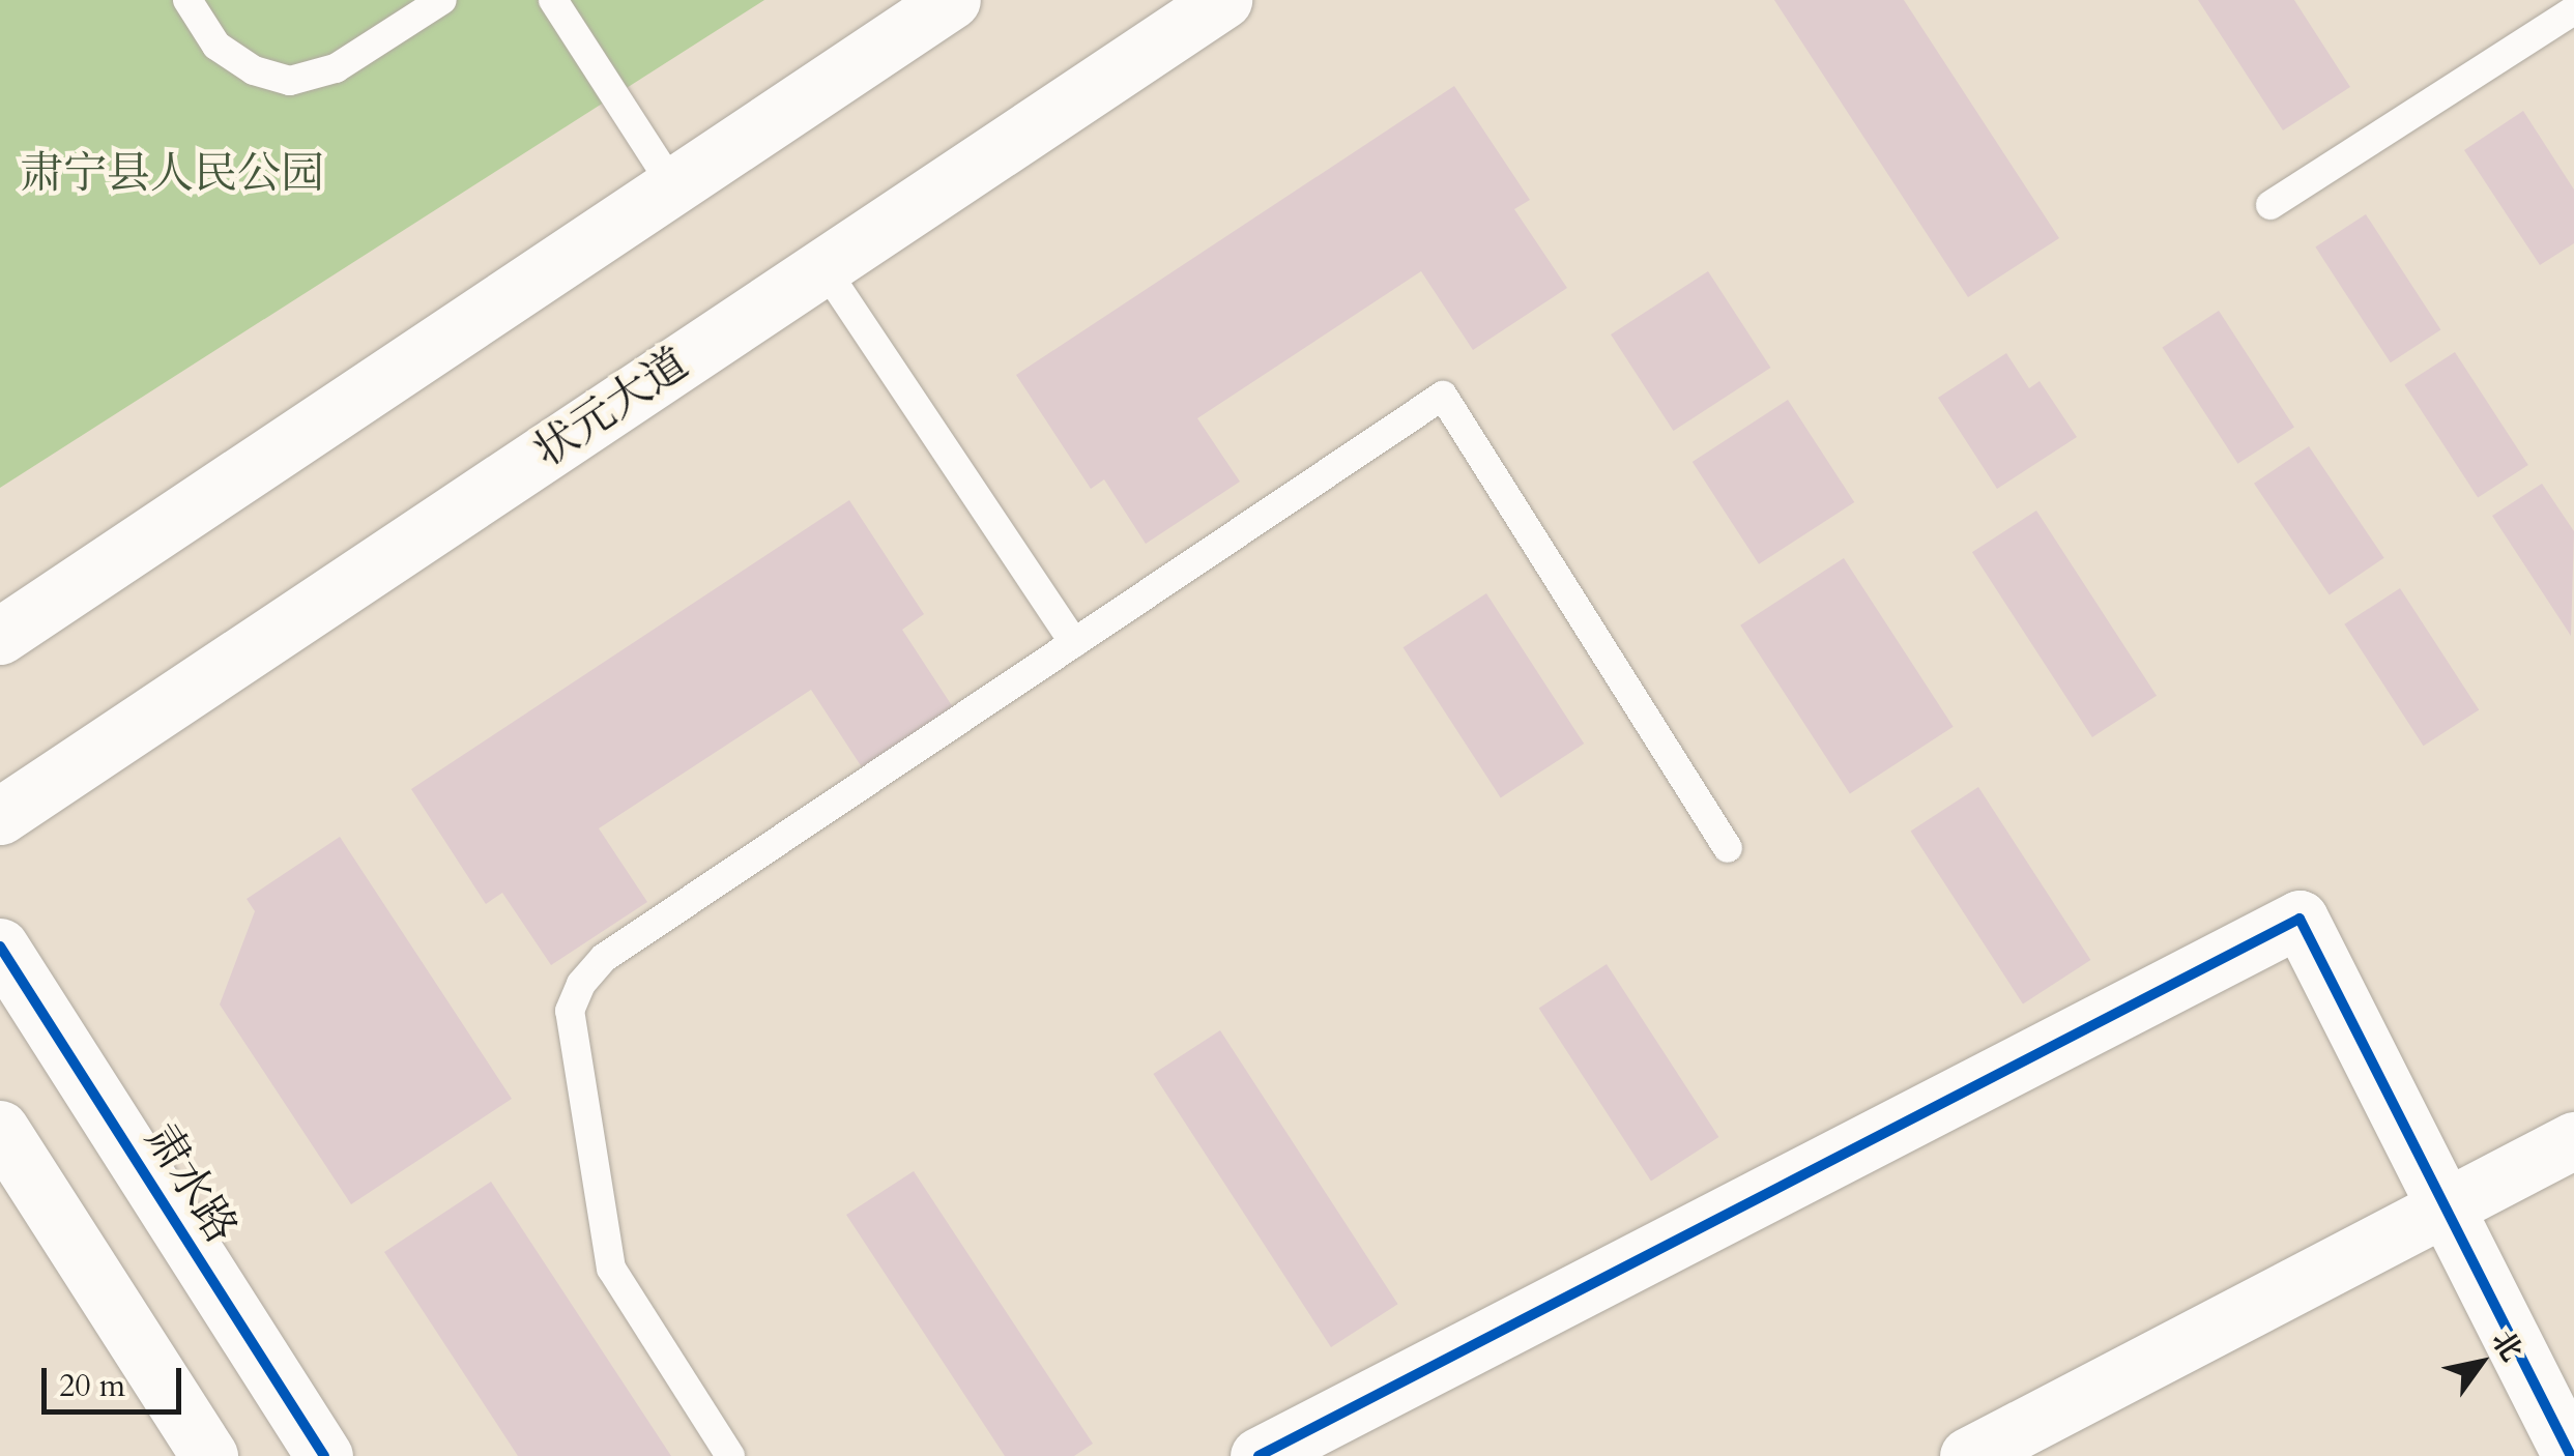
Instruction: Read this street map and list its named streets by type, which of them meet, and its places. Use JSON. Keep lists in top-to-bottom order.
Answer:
{
  "streets": {
    "street": ["状元大道", "肃水路"]
  },
  "parks": ["肃宁县人民公园"],
  "scale_bar": "20 m",
  "north": "top right"
}
